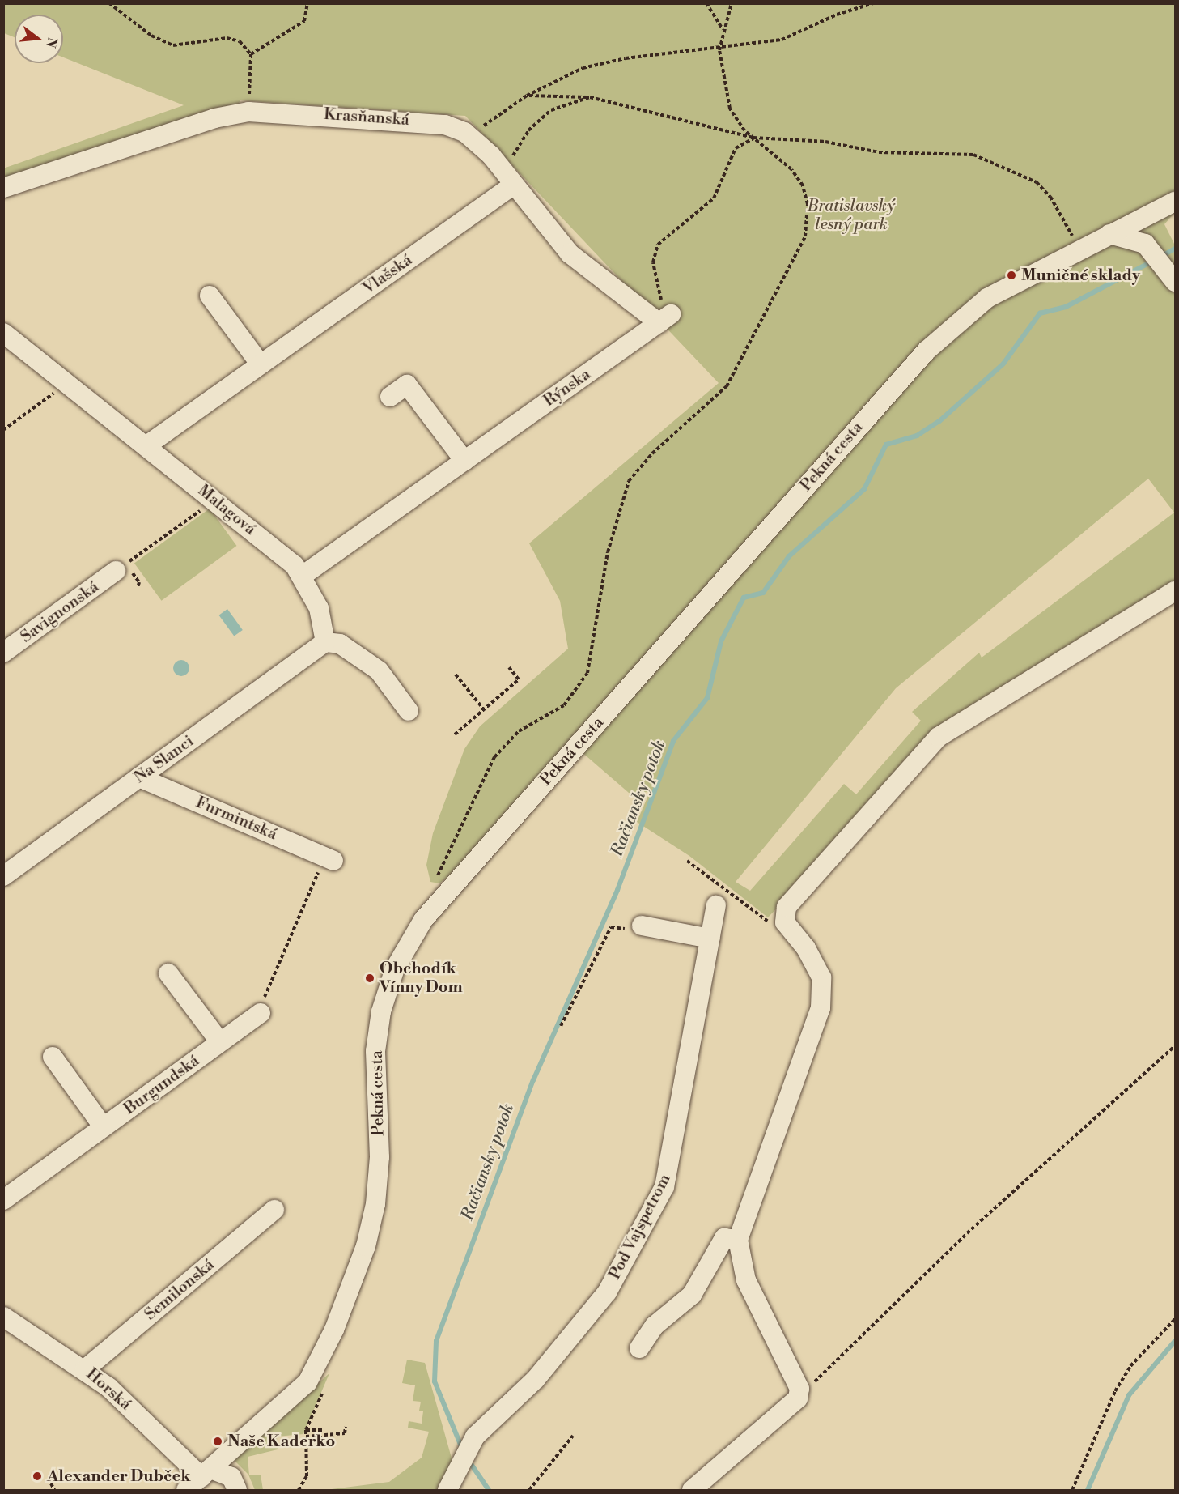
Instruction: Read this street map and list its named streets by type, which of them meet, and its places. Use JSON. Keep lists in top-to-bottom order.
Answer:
{
  "streets": {
    "street": [
      "Krasňanská",
      "Vlašská",
      "Rýnska",
      "Pekná cesta",
      "Malagová",
      "Savignonská",
      "Na Slanci",
      "Furmintská",
      "Burgundská",
      "Pod Vajspetrom",
      "Semilonská",
      "Horská"
    ]
  },
  "crossings": [
    ["Krasňanská", "Vlašská"],
    ["Krasňanská", "Rýnska"],
    ["Vlašská", "Malagová"],
    ["Rýnska", "Malagová"],
    ["Pekná cesta", "Horská"],
    ["Malagová", "Na Slanci"],
    ["Na Slanci", "Furmintská"],
    ["Semilonská", "Horská"]
  ],
  "water": ["Račiansky potok"],
  "parks": ["Bratislavský lesný park"],
  "places": [
    "Muničné sklady",
    "Obchodík Vínny Dom",
    "Naše Kaderko",
    "Alexander Dubček"
  ],
  "north": "right"
}
